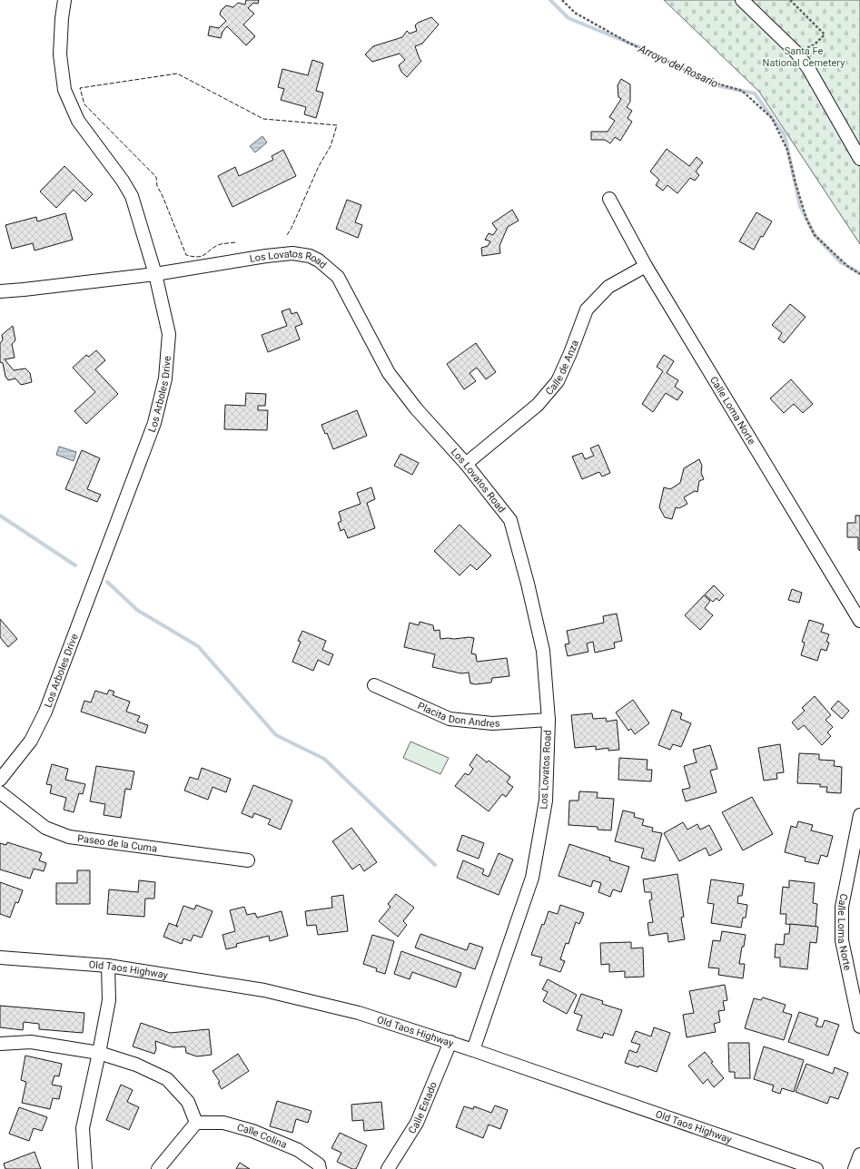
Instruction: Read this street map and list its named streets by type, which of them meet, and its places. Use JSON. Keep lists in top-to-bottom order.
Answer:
{
  "streets": {
    "street": [
      "Los Lovatos Road",
      "Calle de Anza",
      "Los Arboles Drive",
      "Calle Loma Norte",
      "Placita Don Andres",
      "Paseo de la Cuma",
      "Old Taos Highway",
      "Calle Estado",
      "Calle Colina"
    ]
  },
  "crossings": [
    ["Los Lovatos Road", "Calle de Anza"],
    ["Los Lovatos Road", "Los Arboles Drive"],
    ["Los Lovatos Road", "Placita Don Andres"],
    ["Los Lovatos Road", "Old Taos Highway"],
    ["Calle de Anza", "Calle Loma Norte"],
    ["Old Taos Highway", "Calle Estado"]
  ],
  "water": ["Arroyo del Rosario"],
  "parks": ["Santa Fe National Cemetery"]
}
